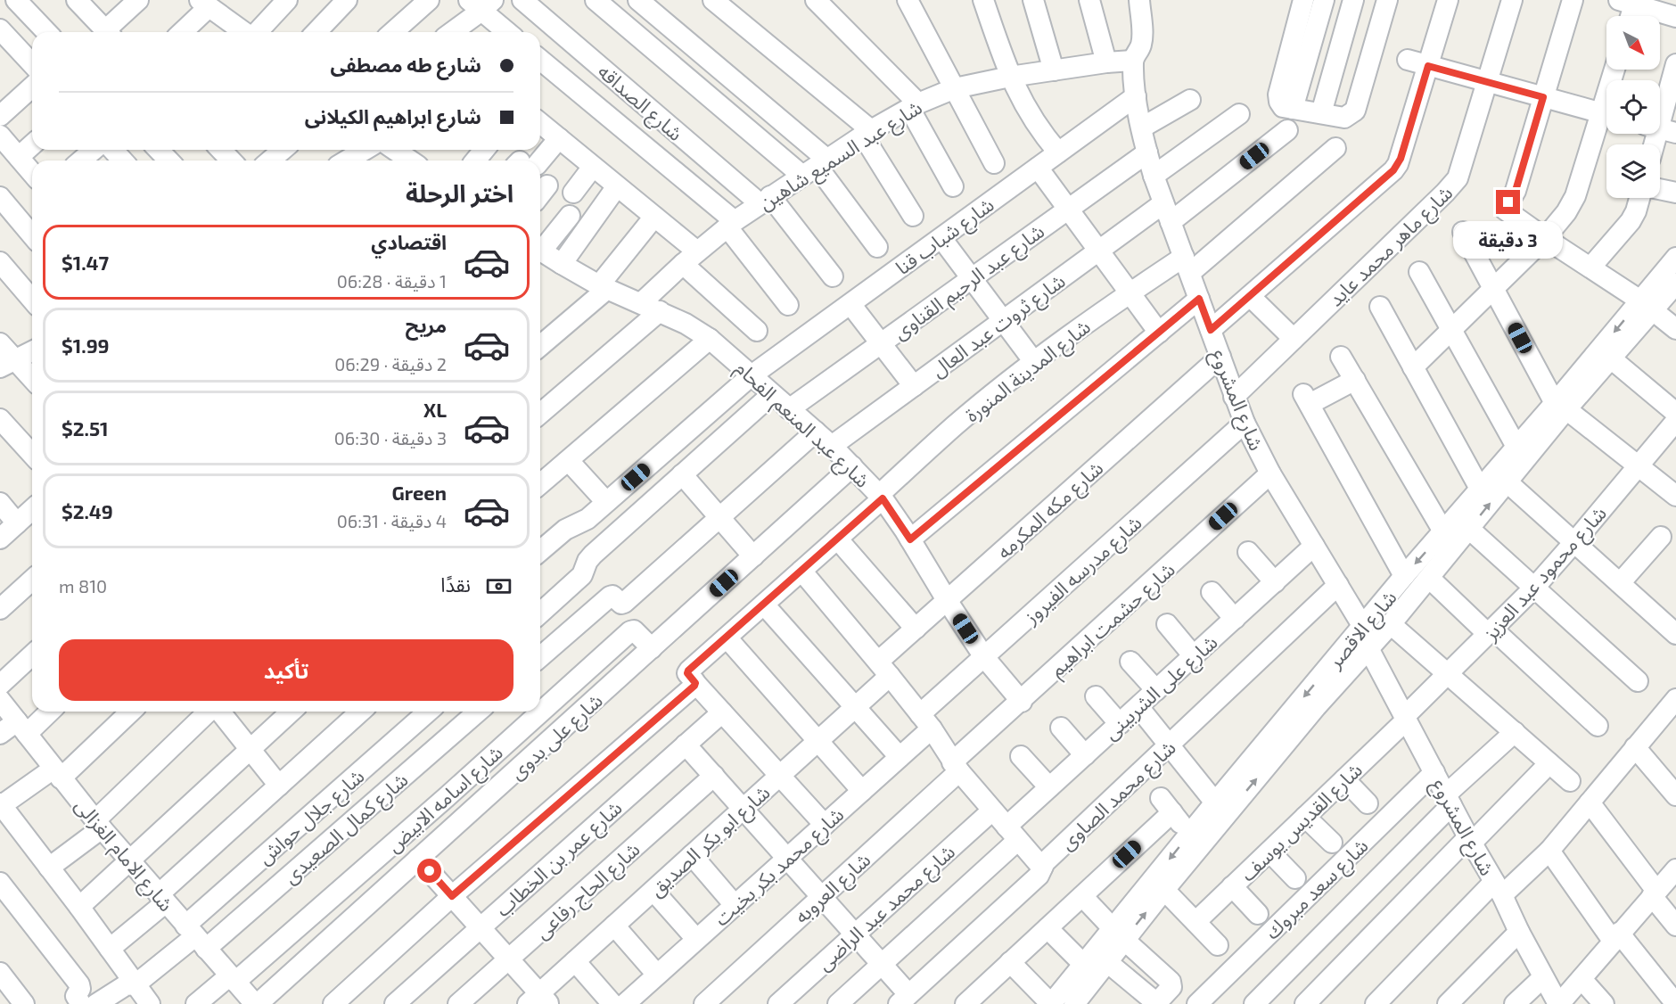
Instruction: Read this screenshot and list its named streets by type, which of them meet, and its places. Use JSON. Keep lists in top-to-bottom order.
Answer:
{
  "streets": {
    "street": [
      "شارع الصداقه",
      "شارع عبد السميع شاهين",
      "شارع شباب قنا",
      "شارع ماهر محمد عايد",
      "شارع عبد الرحيم القناوى",
      "شارع ثروت عبد العال",
      "شارع المدينة المنورة",
      "شارع المشروع",
      "شارع عبد المنعم الفحام",
      "شارع مكه المكرمه",
      "شارع مدرسه الفيروز",
      "شارع محمود عبد العزيز",
      "شارع حشمت ابراهيم",
      "شارع الاقصر",
      "شارع على الشربينى",
      "شارع على بدوى",
      "شارع محمد الصاوى",
      "شارع اسامه الابيض",
      "شارع جلال حواش",
      "شارع القديس يوسف",
      "شارع كمال الصعيدى",
      "شارع ابو بكر الصديق",
      "شارع الامام الغزالى",
      "شارع عمر بن الخطاب",
      "شارع محمد بكر بخيت",
      "شارع العروبه",
      "شارع سعد مبروك",
      "شارع الحاج رفاعى",
      "شارع محمد عبد الراضى"
    ]
  },
  "crossings": [
    ["شارع الصداقه", "شارع عبد السميع شاهين"],
    ["شارع عبد السميع شاهين", "شارع المشروع"],
    ["شارع عبد السميع شاهين", "شارع عبد المنعم الفحام"],
    ["شارع شباب قنا", "شارع المشروع"],
    ["شارع شباب قنا", "شارع عبد المنعم الفحام"],
    ["شارع ماهر محمد عايد", "شارع المشروع"],
    ["شارع عبد الرحيم القناوى", "شارع المشروع"],
    ["شارع عبد الرحيم القناوى", "شارع عبد المنعم الفحام"],
    ["شارع ثروت عبد العال", "شارع المشروع"],
    ["شارع ثروت عبد العال", "شارع عبد المنعم الفحام"],
    ["شارع المدينة المنورة", "شارع المشروع"],
    ["شارع المدينة المنورة", "شارع عبد المنعم الفحام"],
    ["شارع المشروع", "شارع مكه المكرمه"],
    ["شارع المشروع", "شارع مدرسه الفيروز"],
    ["شارع المشروع", "شارع محمود عبد العزيز"],
    ["شارع المشروع", "شارع حشمت ابراهيم"],
    ["شارع المشروع", "شارع الاقصر"],
    ["شارع المشروع", "شارع على الشربينى"],
    ["شارع المشروع", "شارع محمد الصاوى"],
    ["شارع المشروع", "شارع القديس يوسف"],
    ["شارع المشروع", "شارع سعد مبروك"],
    ["شارع عبد المنعم الفحام", "شارع مكه المكرمه"],
    ["شارع عبد المنعم الفحام", "شارع مدرسه الفيروز"],
    ["شارع عبد المنعم الفحام", "شارع حشمت ابراهيم"],
    ["شارع عبد المنعم الفحام", "شارع على بدوى"],
    ["شارع مكه المكرمه", "شارع ابو بكر الصديق"],
    ["شارع مدرسه الفيروز", "شارع محمد بكر بخيت"],
    ["شارع محمود عبد العزيز", "شارع القديس يوسف"],
    ["شارع حشمت ابراهيم", "شارع العروبه"],
    ["شارع على بدوى", "شارع اسامه الابيض"],
    ["شارع على بدوى", "شارع الامام الغزالى"],
    ["شارع اسامه الابيض", "شارع الامام الغزالى"],
    ["شارع جلال حواش", "شارع كمال الصعيدى"],
    ["شارع جلال حواش", "شارع الامام الغزالى"],
    ["شارع كمال الصعيدى", "شارع الامام الغزالى"]
  ],
  "north": "bottom right",
  "page": {
    "banner": ["شارع طه مصطفى", "شارع ابراهيم الكيلانى"],
    "heading": "اختر الرحلة",
    "bubble": "3 دقيقة",
    "list": [
      {
        "name": "اقتصادي",
        "note": "1 دقيقة · 06:28",
        "value": "$1.47"
      },
      {
        "name": "مريح",
        "note": "2 دقيقة · 06:29",
        "value": "$1.99"
      },
      {
        "name": "XL",
        "note": "3 دقيقة · 06:30",
        "value": "$2.51"
      },
      {
        "name": "Green",
        "note": "4 دقيقة · 06:31",
        "value": "$2.49"
      }
    ],
    "pay": ["نقدًا", "810 m"],
    "buttons": "تأكيد"
  }
}
